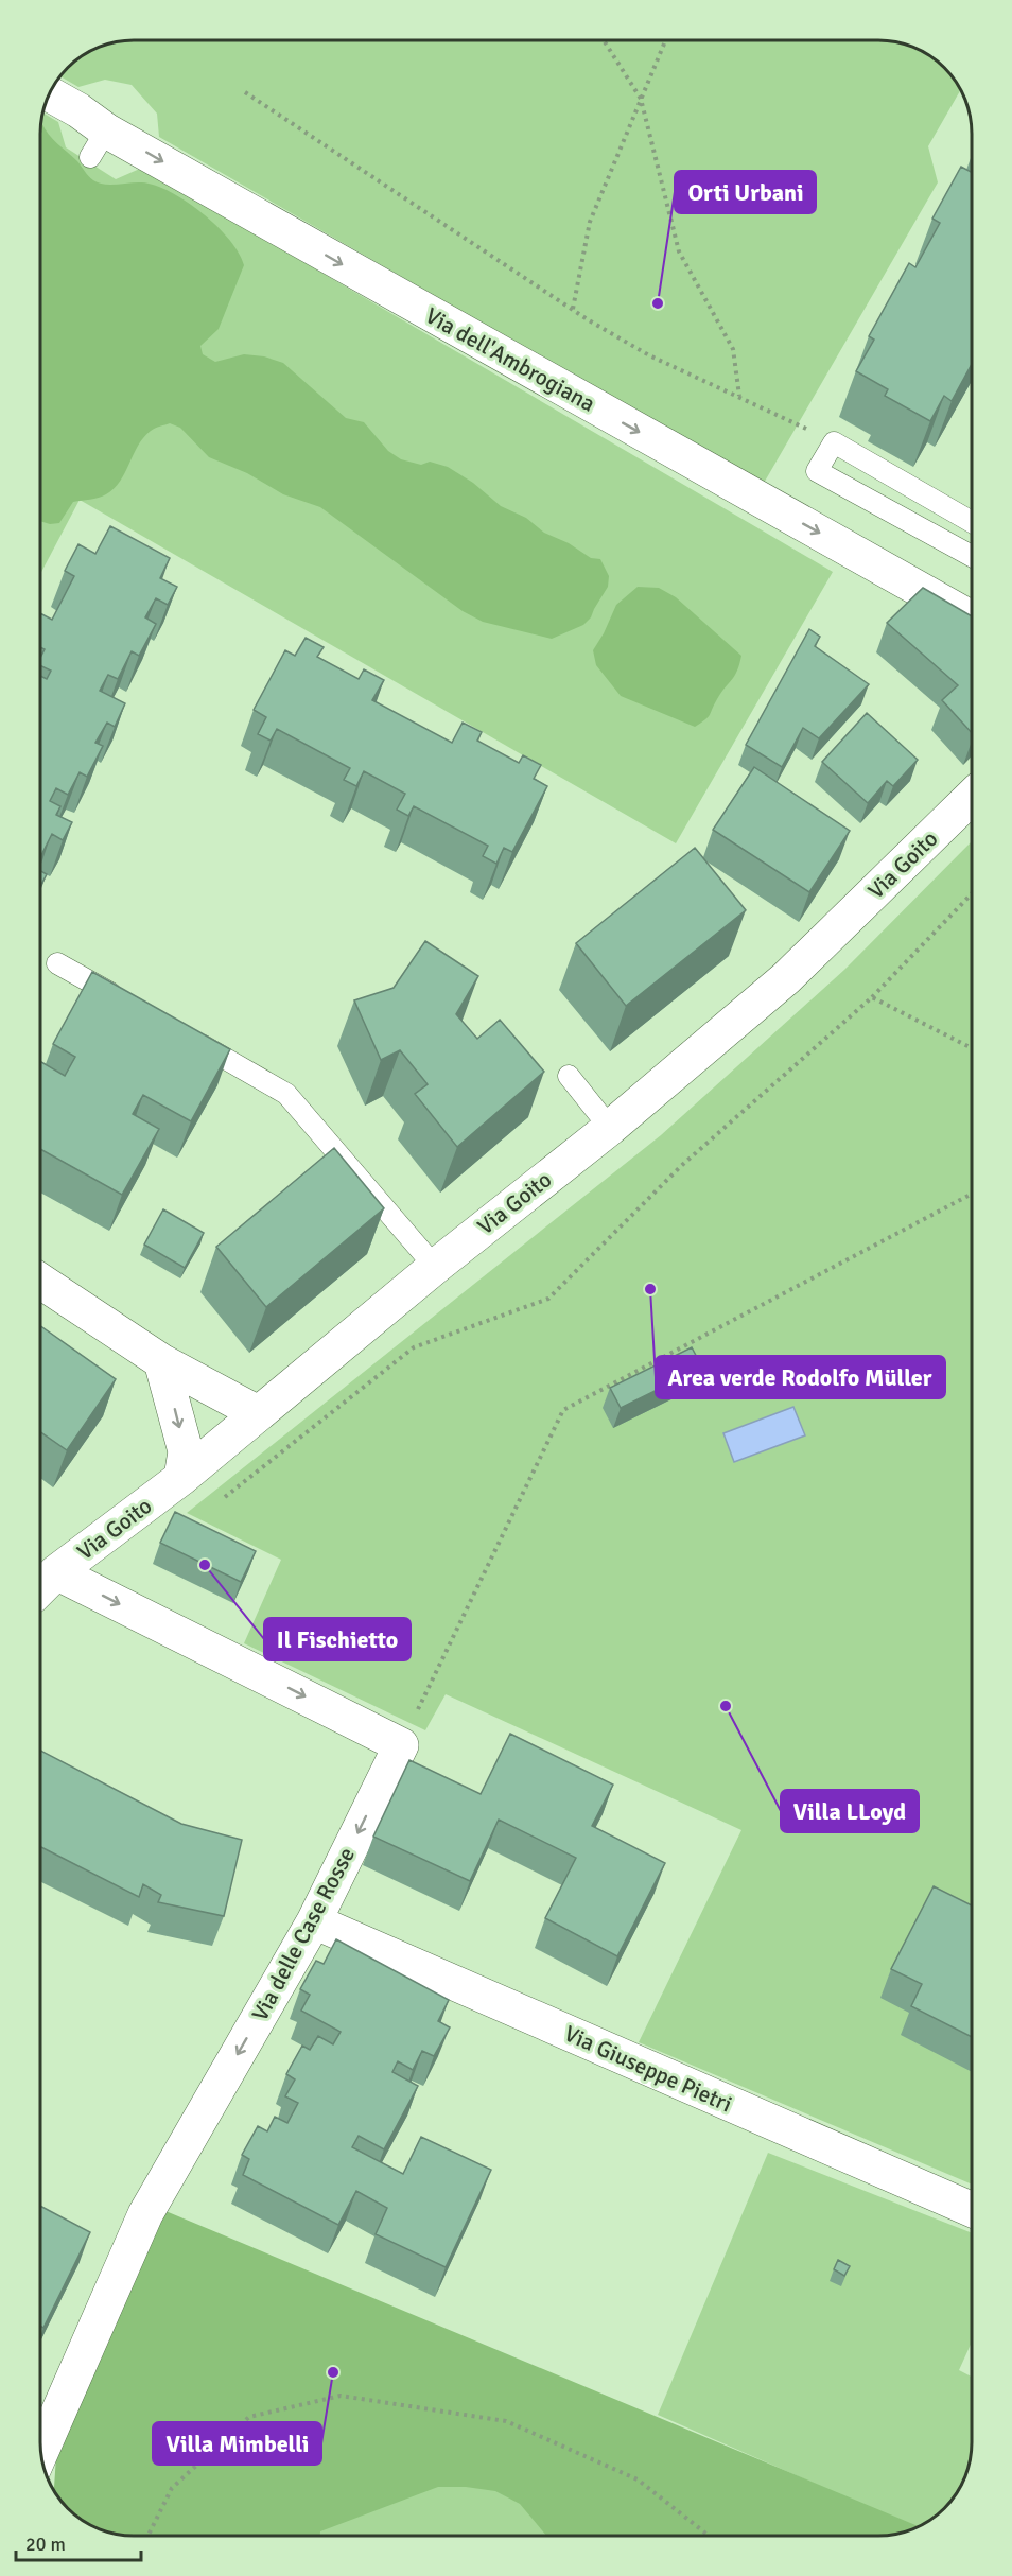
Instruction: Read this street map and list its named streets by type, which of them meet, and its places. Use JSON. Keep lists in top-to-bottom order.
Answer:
{
  "streets": {
    "street": [
      "Via dell'Ambrogiana",
      "Via Goito",
      "Via delle Case Rosse",
      "Via Giuseppe Pietri"
    ]
  },
  "crossings": [
    ["Via delle Case Rosse", "Via Giuseppe Pietri"]
  ],
  "one_way": ["Via dell'Ambrogiana", "Via delle Case Rosse"],
  "places": [
    "Orti Urbani",
    "Area verde Rodolfo Müller",
    "Il Fischietto",
    "Villa LLoyd",
    "Villa Mimbelli"
  ],
  "scale_bar": "20 m"
}
